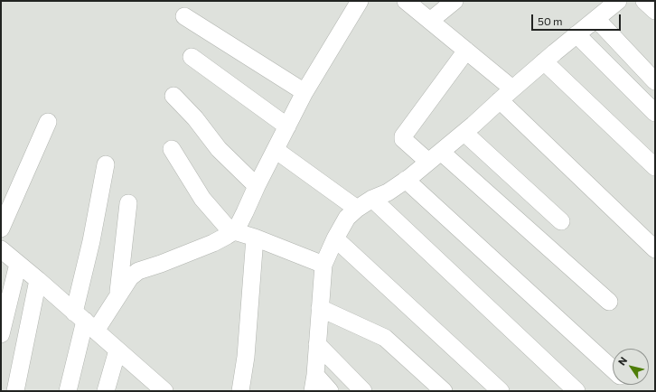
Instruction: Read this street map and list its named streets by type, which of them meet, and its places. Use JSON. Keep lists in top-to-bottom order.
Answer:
{
  "scale_bar": "50 m",
  "north": "top left"
}
